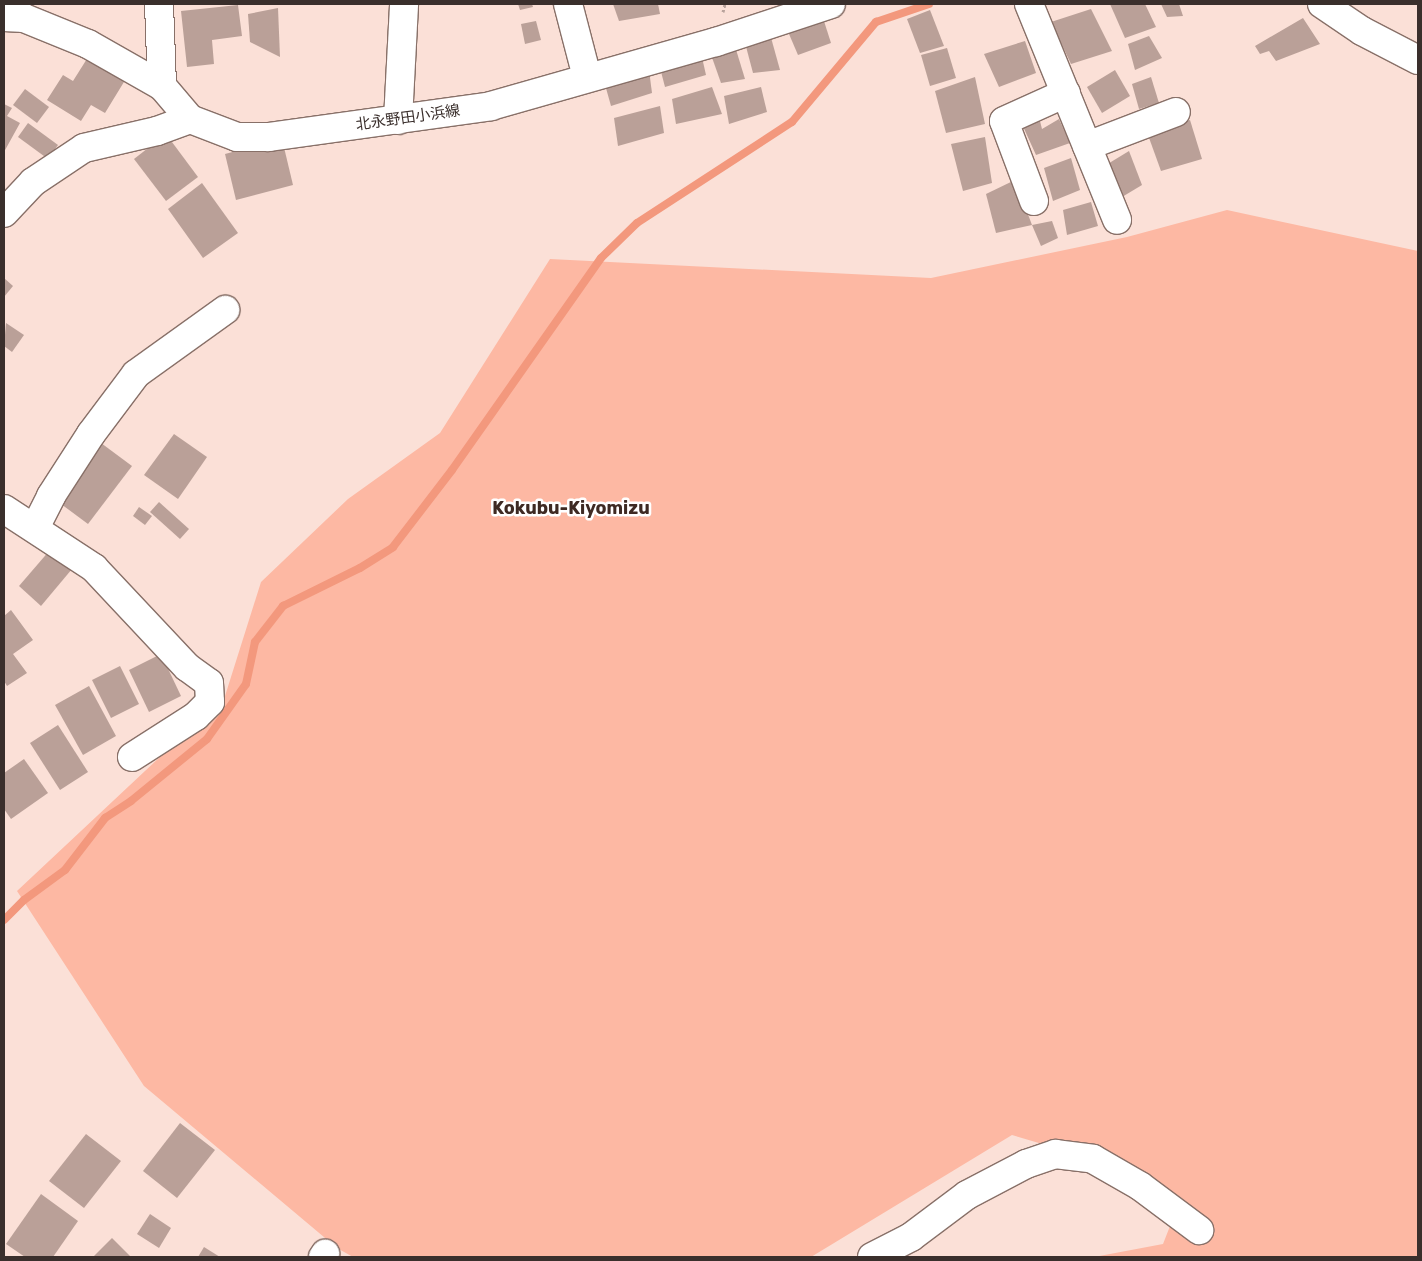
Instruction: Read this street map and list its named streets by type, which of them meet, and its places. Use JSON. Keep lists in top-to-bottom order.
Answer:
{
  "streets": {
    "street": ["北永野田小浜線"]
  },
  "districts": ["Kokubu-Kiyomizu"]
}
